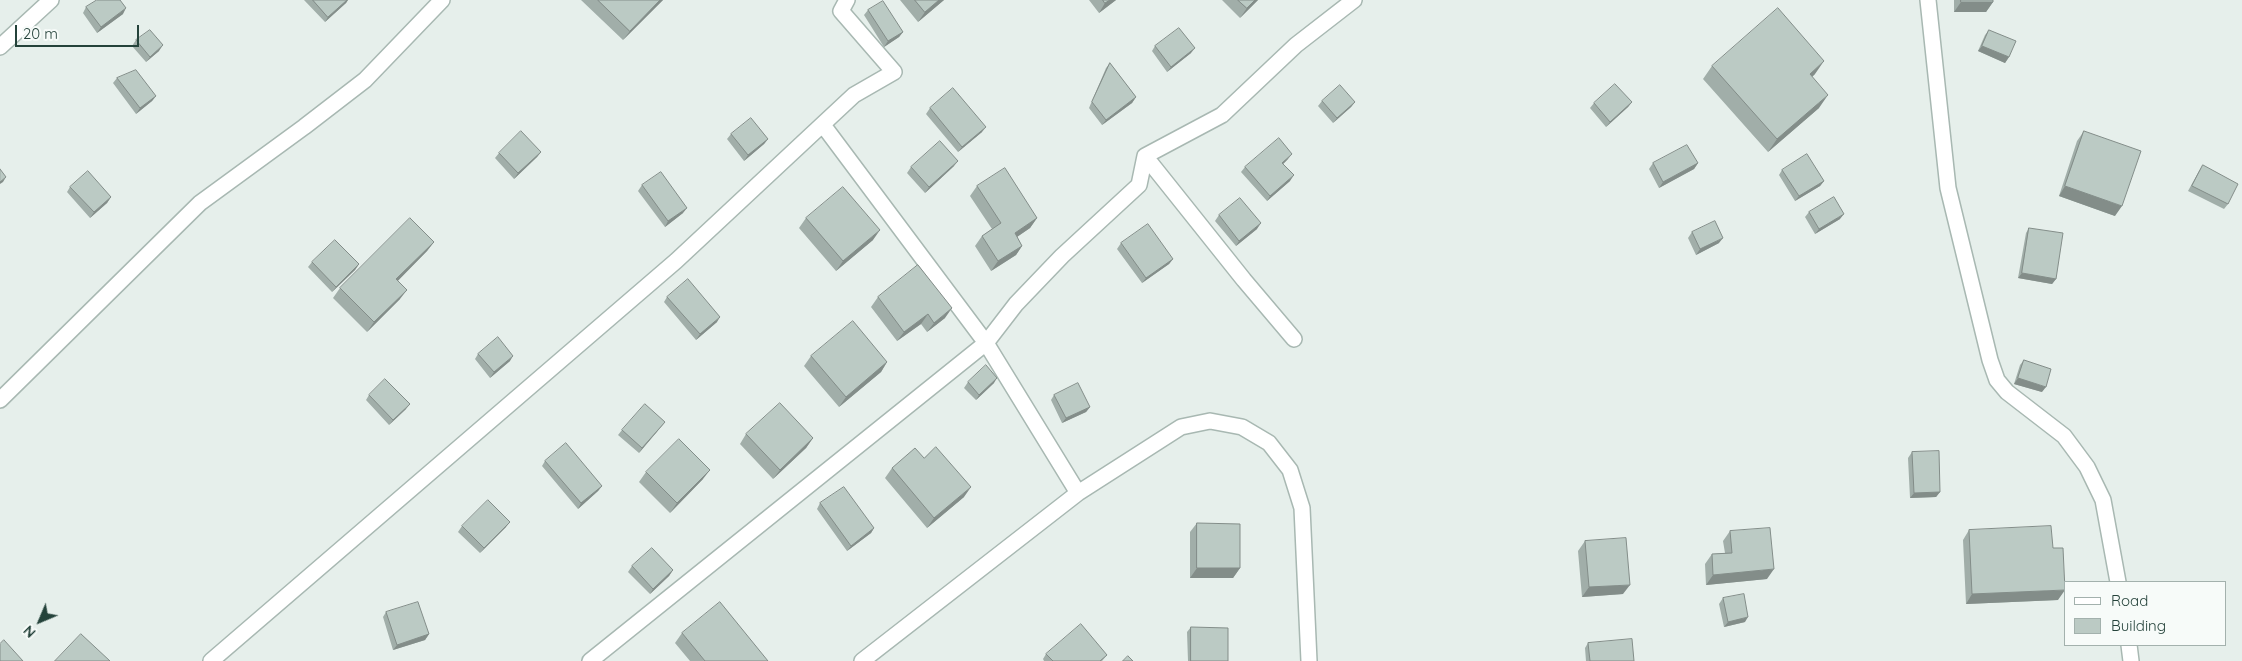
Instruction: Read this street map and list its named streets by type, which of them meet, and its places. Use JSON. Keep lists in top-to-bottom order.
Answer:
{
  "legend": ["Road", "Building"],
  "scale_bar": "20 m",
  "north": "bottom left"
}
